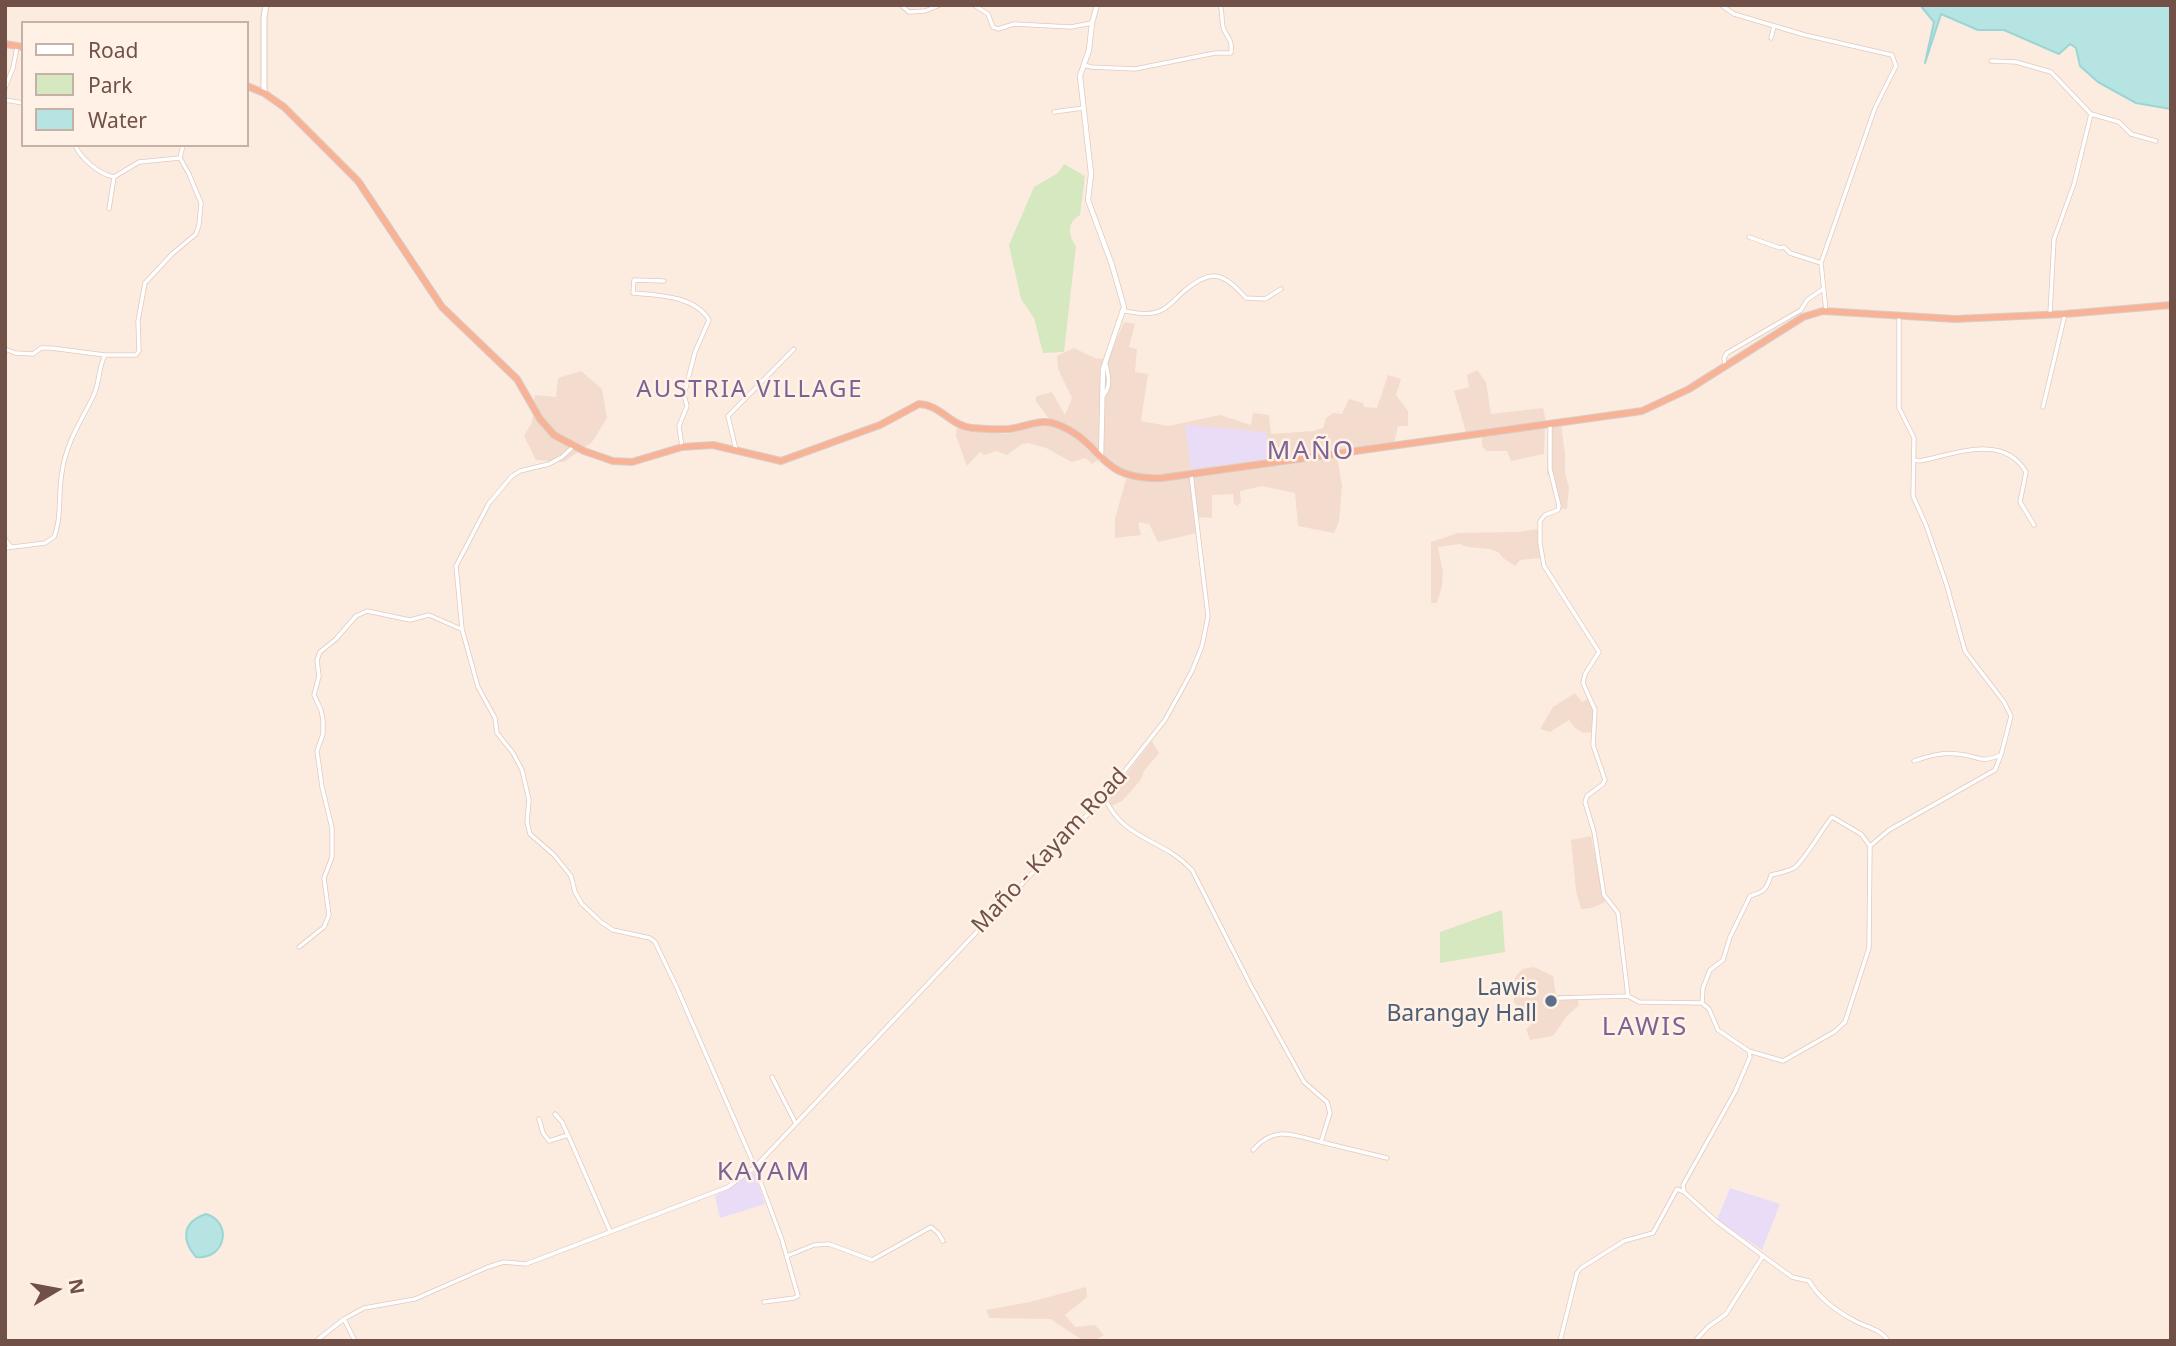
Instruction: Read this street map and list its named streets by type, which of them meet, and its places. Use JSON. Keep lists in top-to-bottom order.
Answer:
{
  "streets": {
    "street": ["Maño - Kayam Road"]
  },
  "districts": [
    "AUSTRIA VILLAGE",
    "MAÑO",
    "LAWIS",
    "KAYAM"
  ],
  "places": ["Lawis Barangay Hall"],
  "legend": ["Road", "Park", "Water"],
  "north": "right"
}
